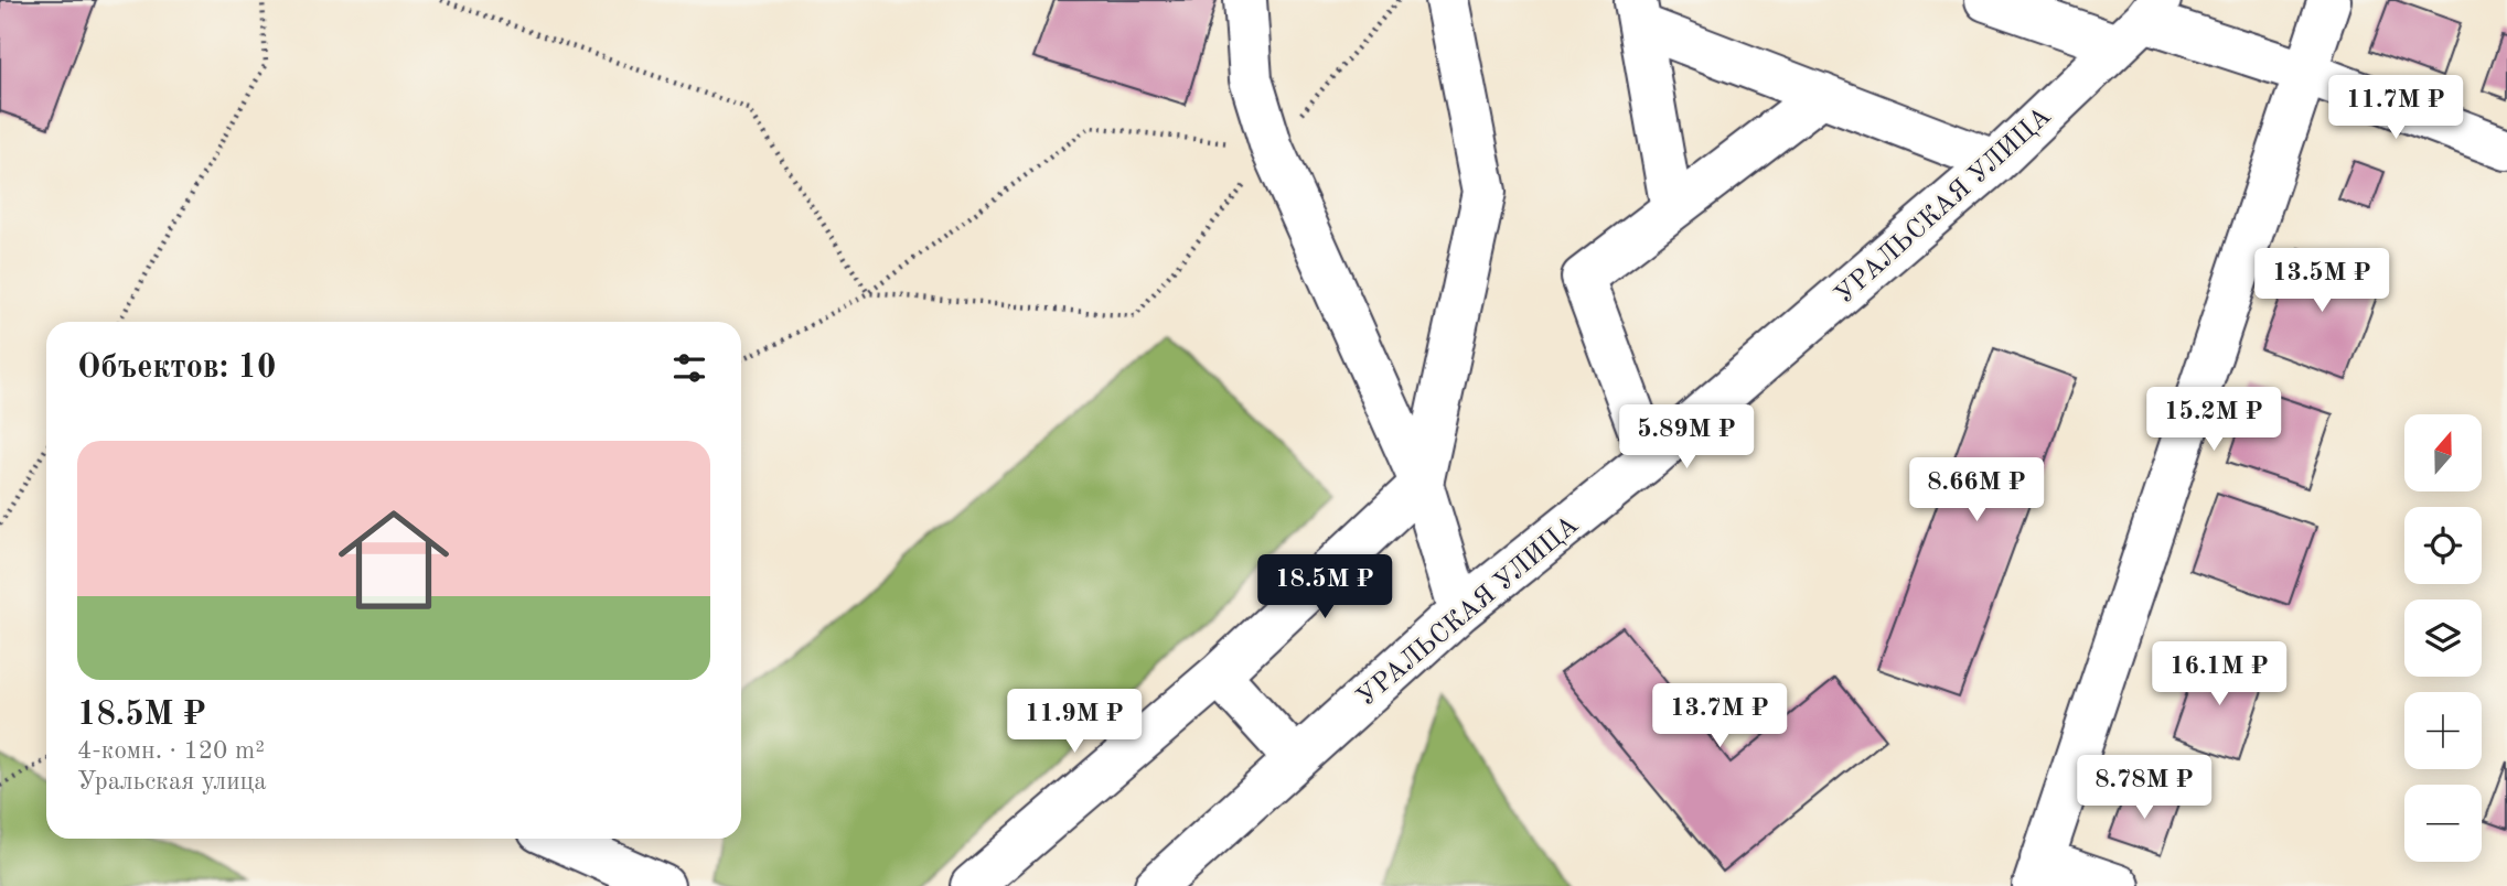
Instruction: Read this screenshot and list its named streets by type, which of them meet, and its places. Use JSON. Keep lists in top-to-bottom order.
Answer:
{
  "streets": {
    "street": ["УРАЛЬСКАЯ УЛИЦА"]
  },
  "north": "top",
  "page": {
    "price": [
      "11.7M ₽",
      "13.5M ₽",
      "15.2M ₽",
      "5.89M ₽",
      "8.66M ₽",
      "18.5M ₽",
      "16.1M ₽",
      "13.7M ₽",
      "11.9M ₽",
      "8.78M ₽"
    ],
    "heading": "Объектов: 10",
    "map_buttons": ["+", "−"],
    "list": [
      {
        "name": "18.5M ₽",
        "note": "4-комн. · 120 m² · Уральская улица"
      }
    ]
  }
}
